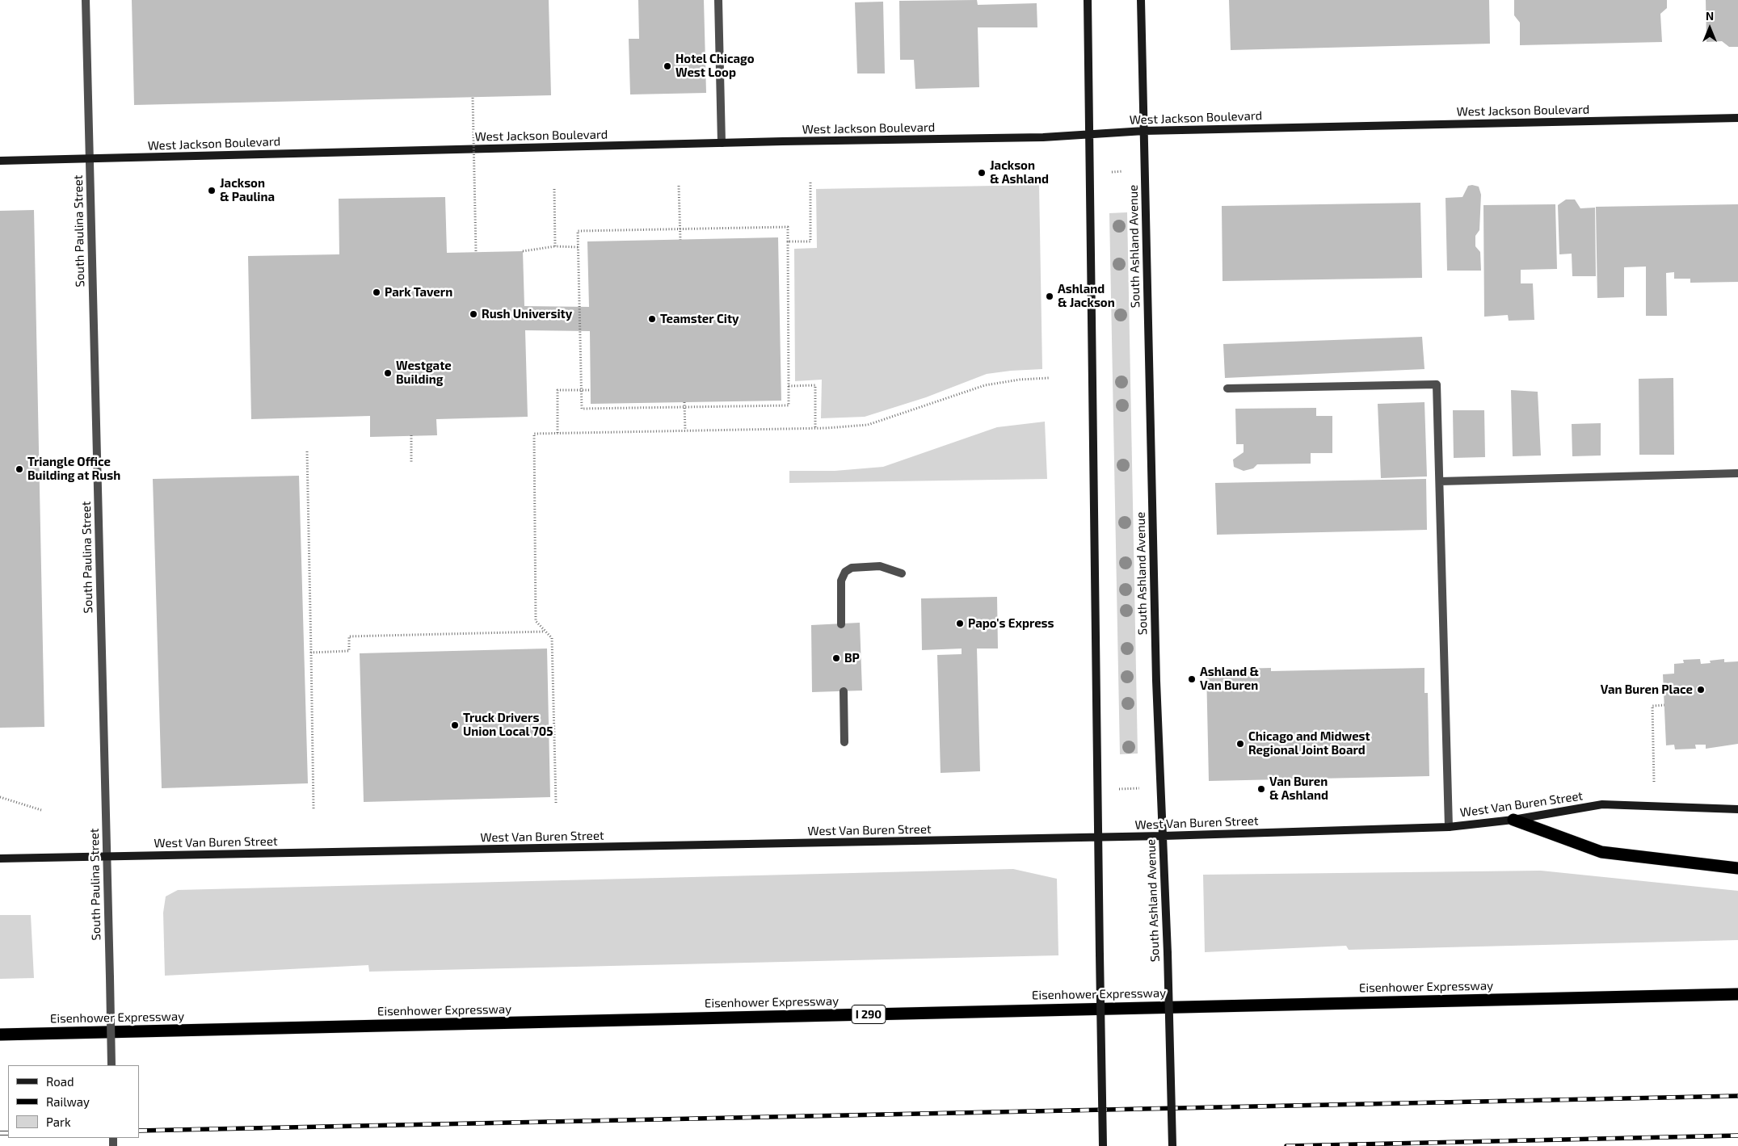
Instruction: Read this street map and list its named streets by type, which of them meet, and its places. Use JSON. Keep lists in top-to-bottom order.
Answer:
{
  "streets": {
    "highway": ["Eisenhower Expressway", "I 290"],
    "street": [
      "West Jackson Boulevard",
      "South Paulina Street",
      "South Ashland Avenue",
      "West Van Buren Street"
    ]
  },
  "crossings": [
    ["West Jackson Boulevard", "South Paulina Street"],
    ["West Jackson Boulevard", "South Ashland Avenue"],
    ["South Paulina Street", "West Van Buren Street"],
    ["South Ashland Avenue", "West Van Buren Street"]
  ],
  "places": [
    "Hotel Chicago West Loop",
    "Jackson & Ashland",
    "Jackson & Paulina",
    "Park Tavern",
    "Ashland & Jackson",
    "Rush University",
    "Teamster City",
    "Westgate Building",
    "Triangle Office Building at Rush",
    "Papo's Express",
    "BP",
    "Ashland & Van Buren",
    "Van Buren Place",
    "Truck Drivers Union Local 705",
    "Chicago and Midwest Regional Joint Board",
    "Van Buren & Ashland"
  ],
  "legend": ["Road", "Railway", "Park"],
  "north": "top"
}
